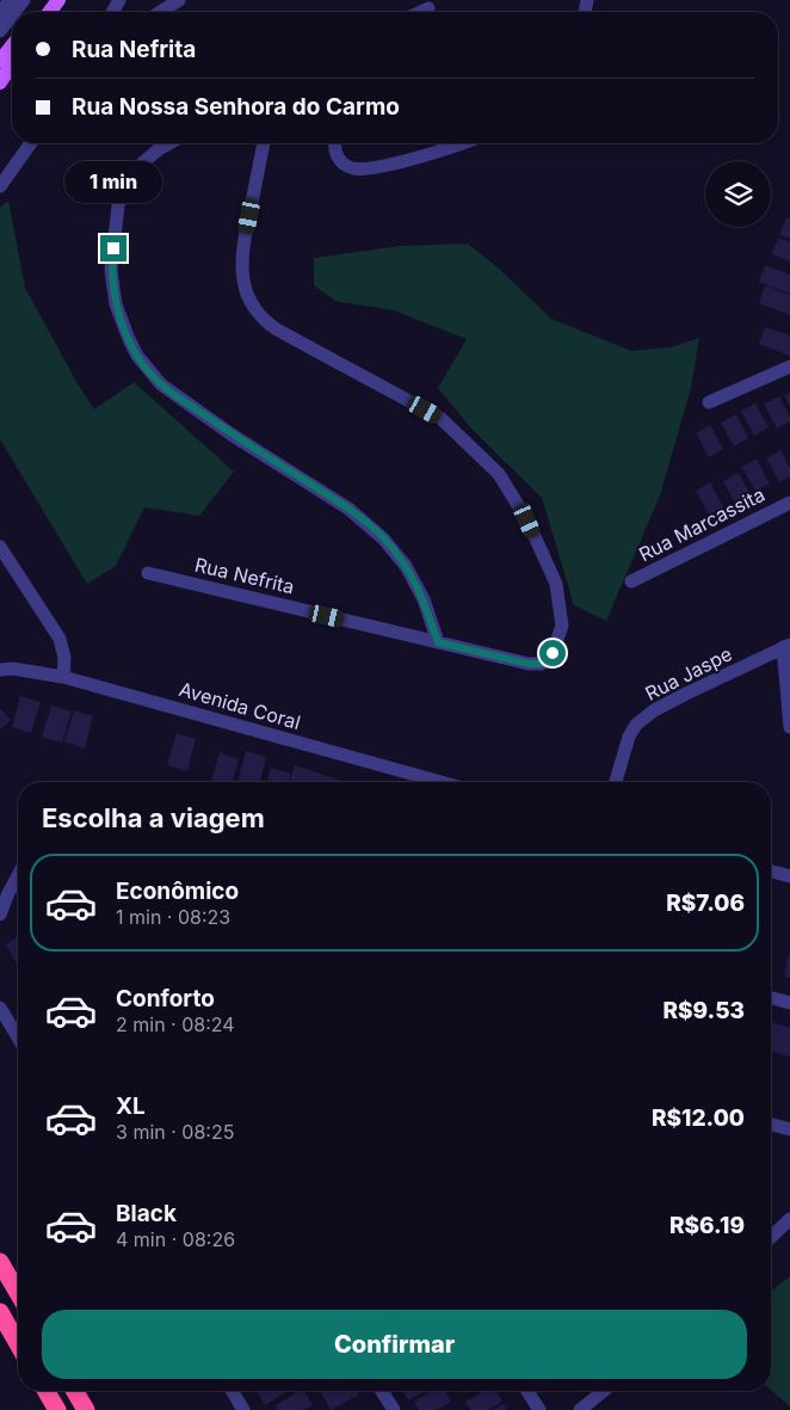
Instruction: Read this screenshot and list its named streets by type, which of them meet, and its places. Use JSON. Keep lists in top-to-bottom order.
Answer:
{
  "streets": {
    "street": [
      "Rua Marcassita",
      "Rua Nefrita",
      "Rua Jaspe",
      "Avenida Coral"
    ]
  },
  "page": {
    "banner": ["Rua Nefrita", "Rua Nossa Senhora do Carmo"],
    "bubble": "1 min",
    "heading": "Escolha a viagem",
    "list": [
      {
        "name": "Econômico",
        "note": "1 min · 08:23",
        "value": "R$7.06"
      },
      {
        "name": "Conforto",
        "note": "2 min · 08:24",
        "value": "R$9.53"
      },
      {
        "name": "XL",
        "note": "3 min · 08:25",
        "value": "R$12.00"
      },
      {
        "name": "Black",
        "note": "4 min · 08:26",
        "value": "R$6.19"
      }
    ],
    "buttons": "Confirmar"
  }
}
